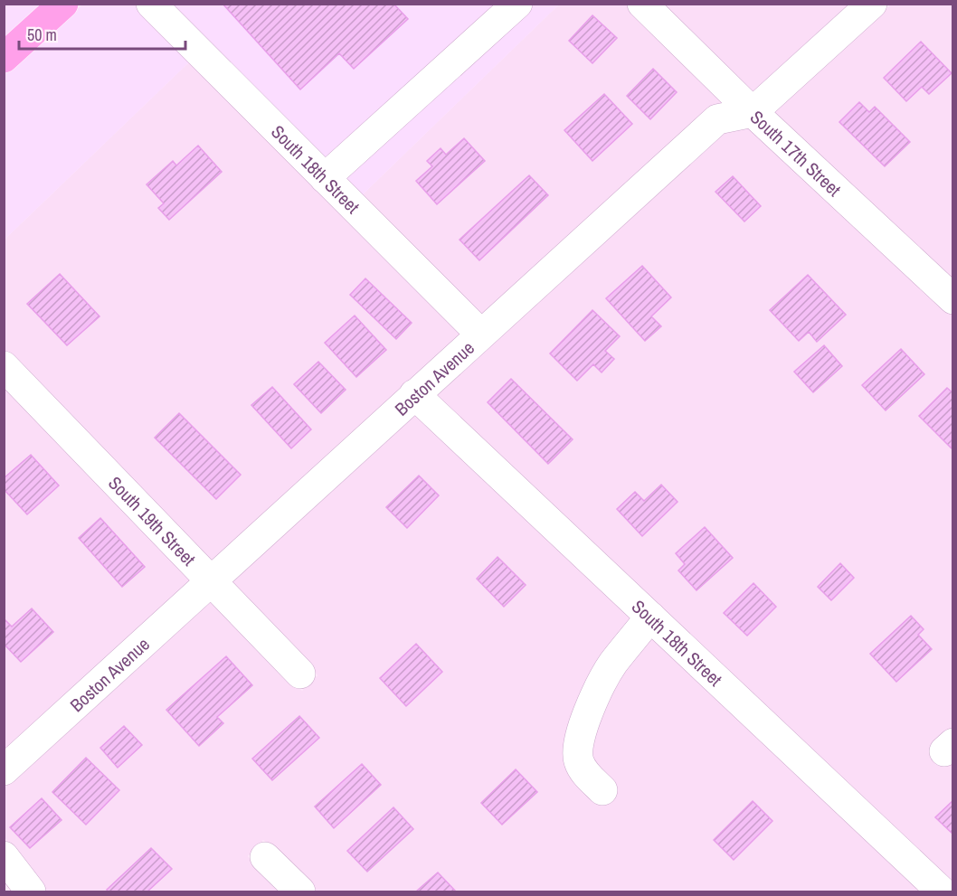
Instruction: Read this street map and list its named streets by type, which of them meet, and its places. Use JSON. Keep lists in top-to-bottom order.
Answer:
{
  "streets": {
    "street": [
      "South 17th Street",
      "South 18th Street",
      "Boston Avenue",
      "South 19th Street"
    ]
  },
  "crossings": [
    ["South 17th Street", "Boston Avenue"],
    ["South 18th Street", "Boston Avenue"],
    ["Boston Avenue", "South 19th Street"]
  ],
  "scale_bar": "50 m"
}
